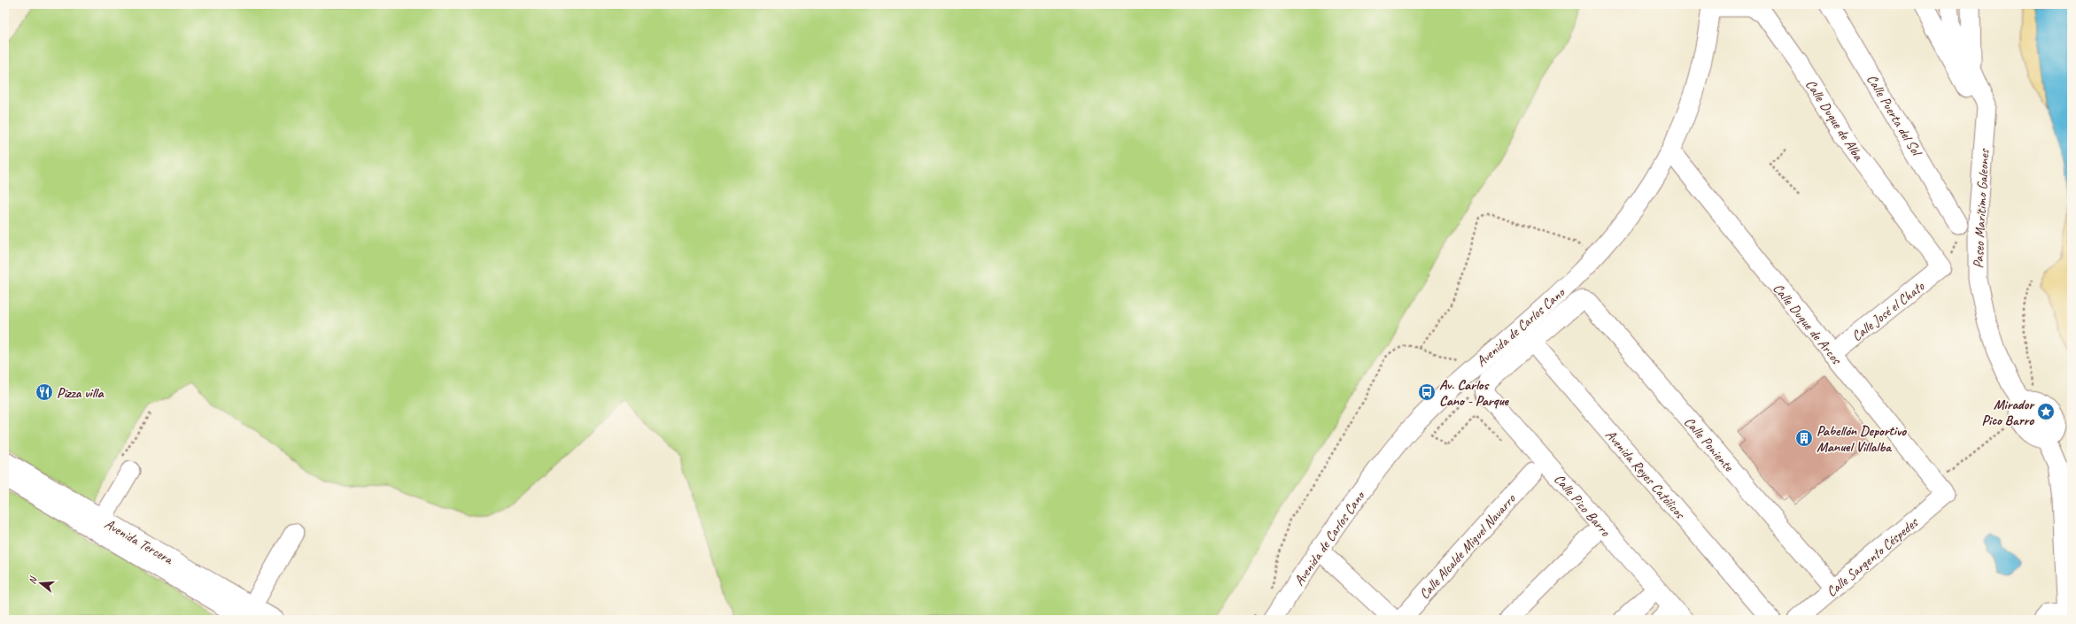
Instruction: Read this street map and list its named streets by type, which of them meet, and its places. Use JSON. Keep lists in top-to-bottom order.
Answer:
{
  "streets": {
    "street": [
      "Calle Puerta del Sol",
      "Calle Duque de Alba",
      "Paseo Marítimo Galeones",
      "Calle José el Chato",
      "Calle Duque de Arcos",
      "Avenida de Carlos Cano",
      "Calle Poniente",
      "Avenida Reyes Católicos",
      "Calle Pico Barro",
      "Avenida Tercera",
      "Calle Alcalde Miguel Navarro",
      "Calle Sargento Céspedes"
    ]
  },
  "crossings": [
    ["Calle Duque de Alba", "Calle José el Chato"],
    ["Calle Duque de Alba", "Avenida de Carlos Cano"],
    ["Calle José el Chato", "Calle Duque de Arcos"],
    ["Calle Duque de Arcos", "Avenida de Carlos Cano"],
    ["Calle Duque de Arcos", "Calle Sargento Céspedes"],
    ["Avenida de Carlos Cano", "Calle Poniente"],
    ["Avenida de Carlos Cano", "Avenida Reyes Católicos"],
    ["Avenida de Carlos Cano", "Calle Pico Barro"],
    ["Calle Poniente", "Calle Sargento Céspedes"]
  ],
  "places": {
    "restaurant": ["Pizza villa"],
    "bus stop": ["Av. Carlos Cano - Parque"],
    "place": ["Mirador Pico Barro"],
    "building": ["Pabellón Deportivo Manuel Villalba"]
  },
  "north": "left"
}
